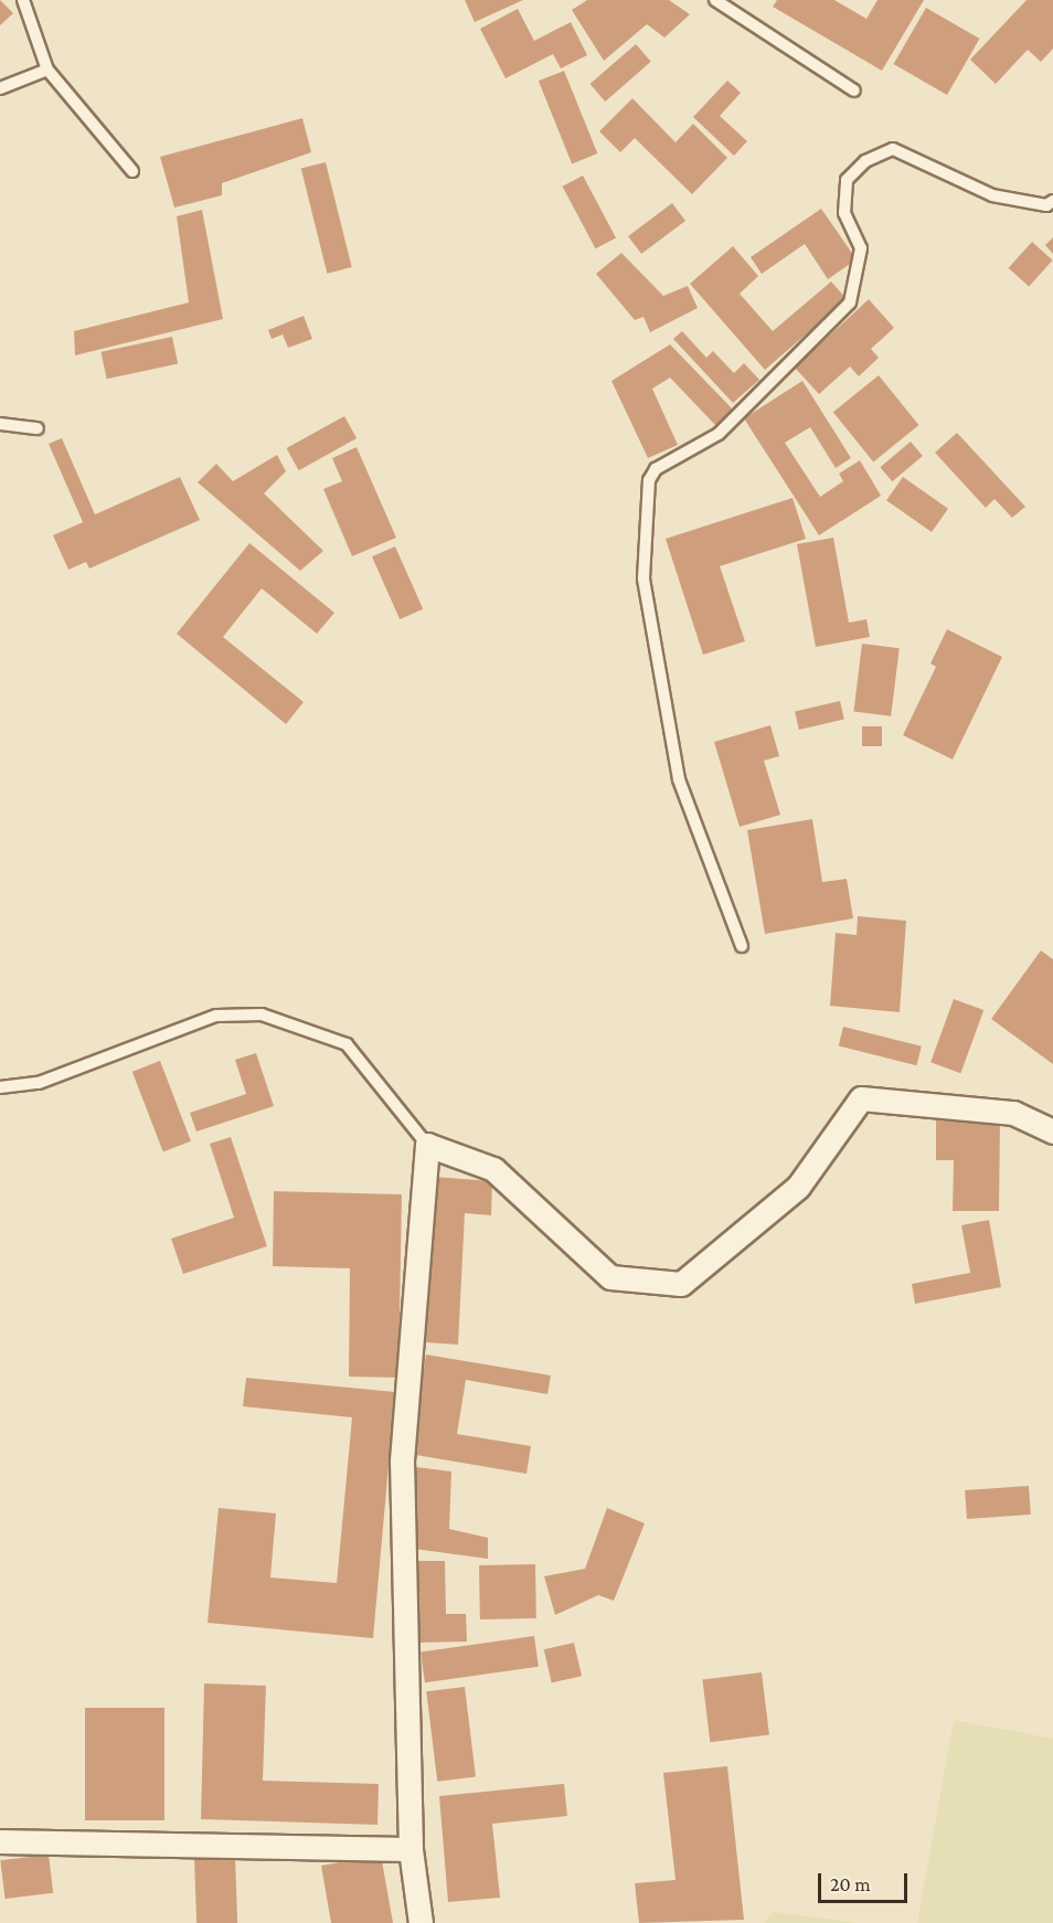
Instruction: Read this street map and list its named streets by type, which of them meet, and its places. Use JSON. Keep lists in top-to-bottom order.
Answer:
{
  "scale_bar": "20 m"
}
